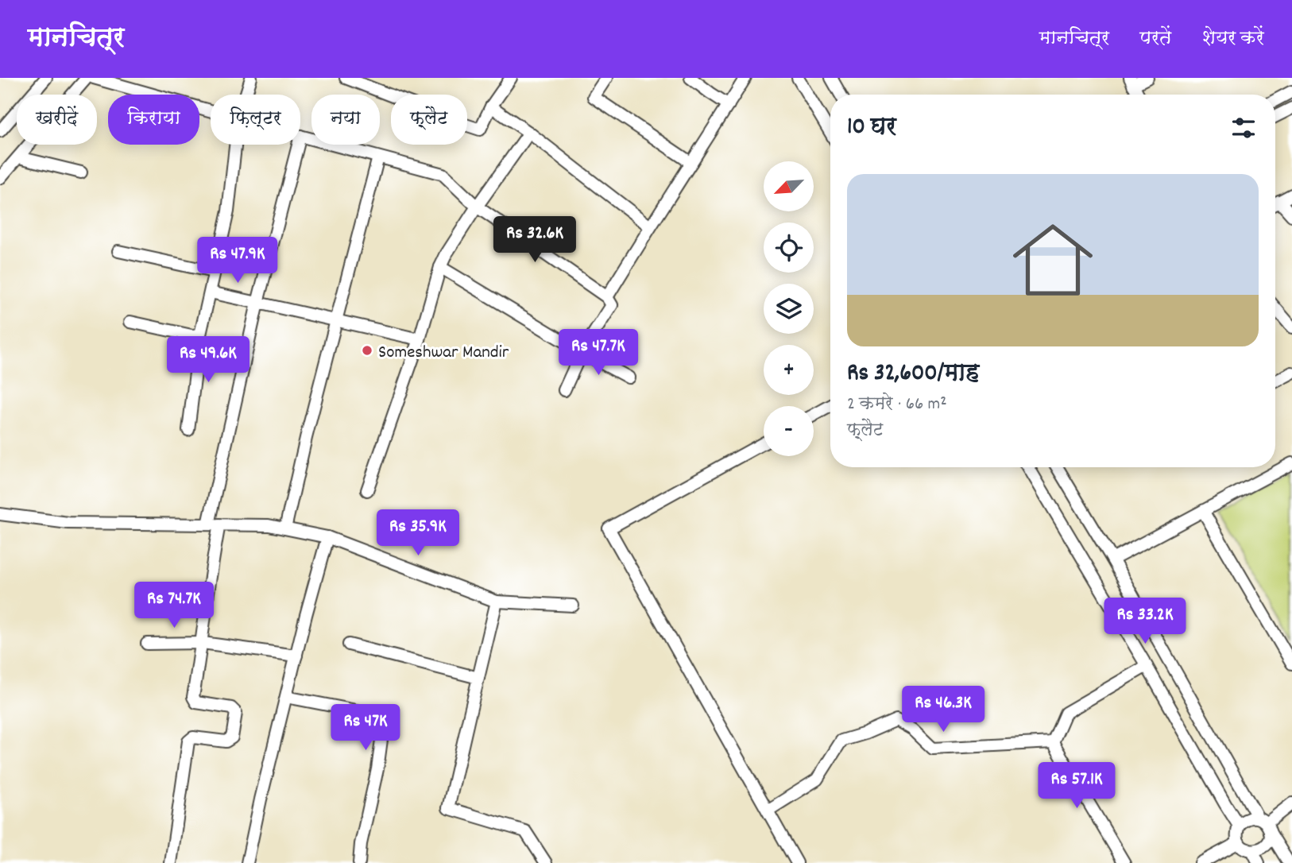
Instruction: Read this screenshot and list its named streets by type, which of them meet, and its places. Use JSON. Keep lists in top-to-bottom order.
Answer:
{
  "places": ["Someshwar Mandir"],
  "north": "bottom left",
  "page": {
    "header": "मानचित्र",
    "nav": ["मानचित्र", "परतें", "शेयर करें"],
    "chip": [
      "खरीदें",
      "किराया",
      "फ़िल्टर",
      "नया",
      "फ़्लैट"
    ],
    "heading": "10 घर",
    "map_buttons": ["+", "−"],
    "list": [
      {
        "name": "Rs 32,600/माह",
        "note": "2 कमरे · 66 m² · फ़्लैट"
      }
    ],
    "price": [
      "Rs 32.6K",
      "Rs 47.9K",
      "Rs 47.7K",
      "Rs 49.6K",
      "Rs 35.9K",
      "Rs 74.7K",
      "Rs 33.2K",
      "Rs 46.3K",
      "Rs 47K",
      "Rs 57.1K"
    ]
  }
}
